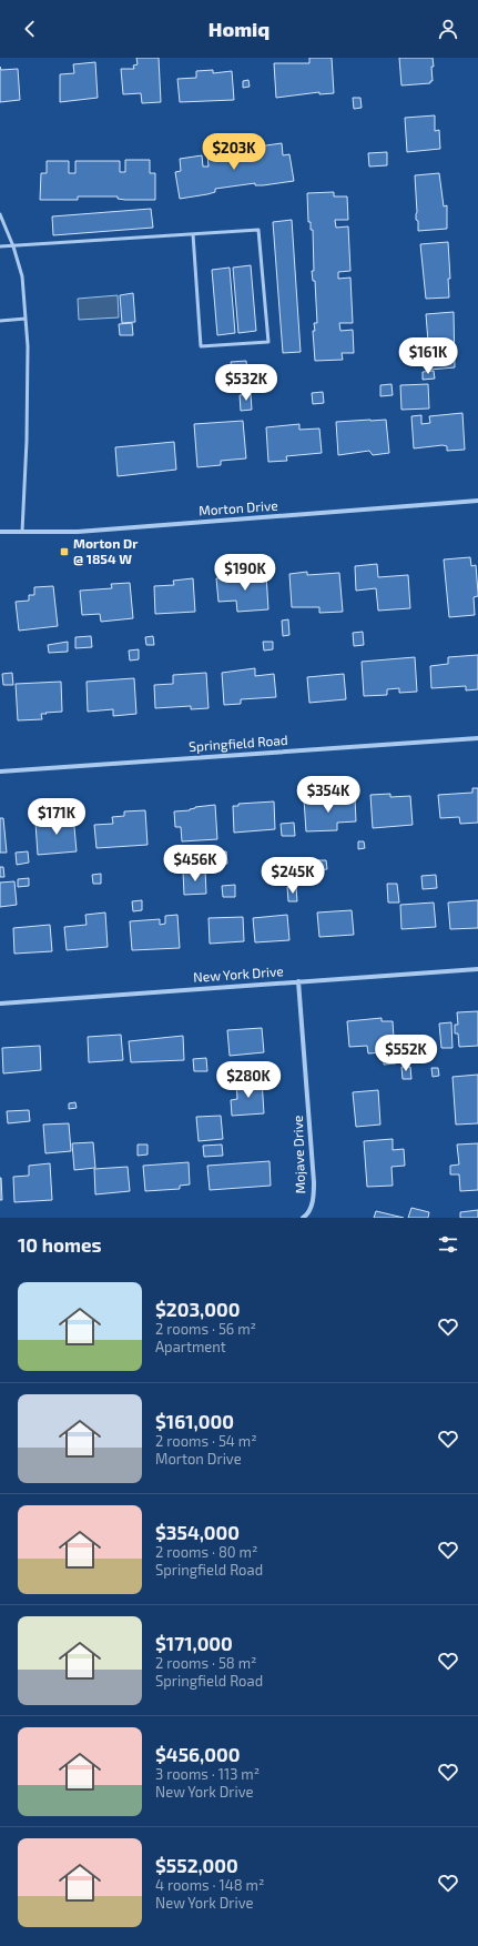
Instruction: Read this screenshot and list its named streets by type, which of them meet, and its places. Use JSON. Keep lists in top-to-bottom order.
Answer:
{
  "streets": {
    "street": [
      "Morton Drive",
      "Springfield Road",
      "New York Drive",
      "Mojave Drive"
    ]
  },
  "crossings": [
    ["New York Drive", "Mojave Drive"]
  ],
  "places": {
    "transit": ["Morton Dr @ 1854 W"]
  },
  "page": {
    "header": "Homiq",
    "price": [
      "$203K",
      "$161K",
      "$532K",
      "$190K",
      "$354K",
      "$171K",
      "$456K",
      "$245K",
      "$552K",
      "$280K"
    ],
    "heading": "10 homes",
    "list": [
      {
        "name": "$203,000",
        "note": "2 rooms · 56 m² · Apartment"
      },
      {
        "name": "$161,000",
        "note": "2 rooms · 54 m² · Morton Drive"
      },
      {
        "name": "$354,000",
        "note": "2 rooms · 80 m² · Springfield Road"
      },
      {
        "name": "$171,000",
        "note": "2 rooms · 58 m² · Springfield Road"
      },
      {
        "name": "$456,000",
        "note": "3 rooms · 113 m² · New York Drive"
      },
      {
        "name": "$552,000",
        "note": "4 rooms · 148 m² · New York Drive"
      }
    ]
  }
}
